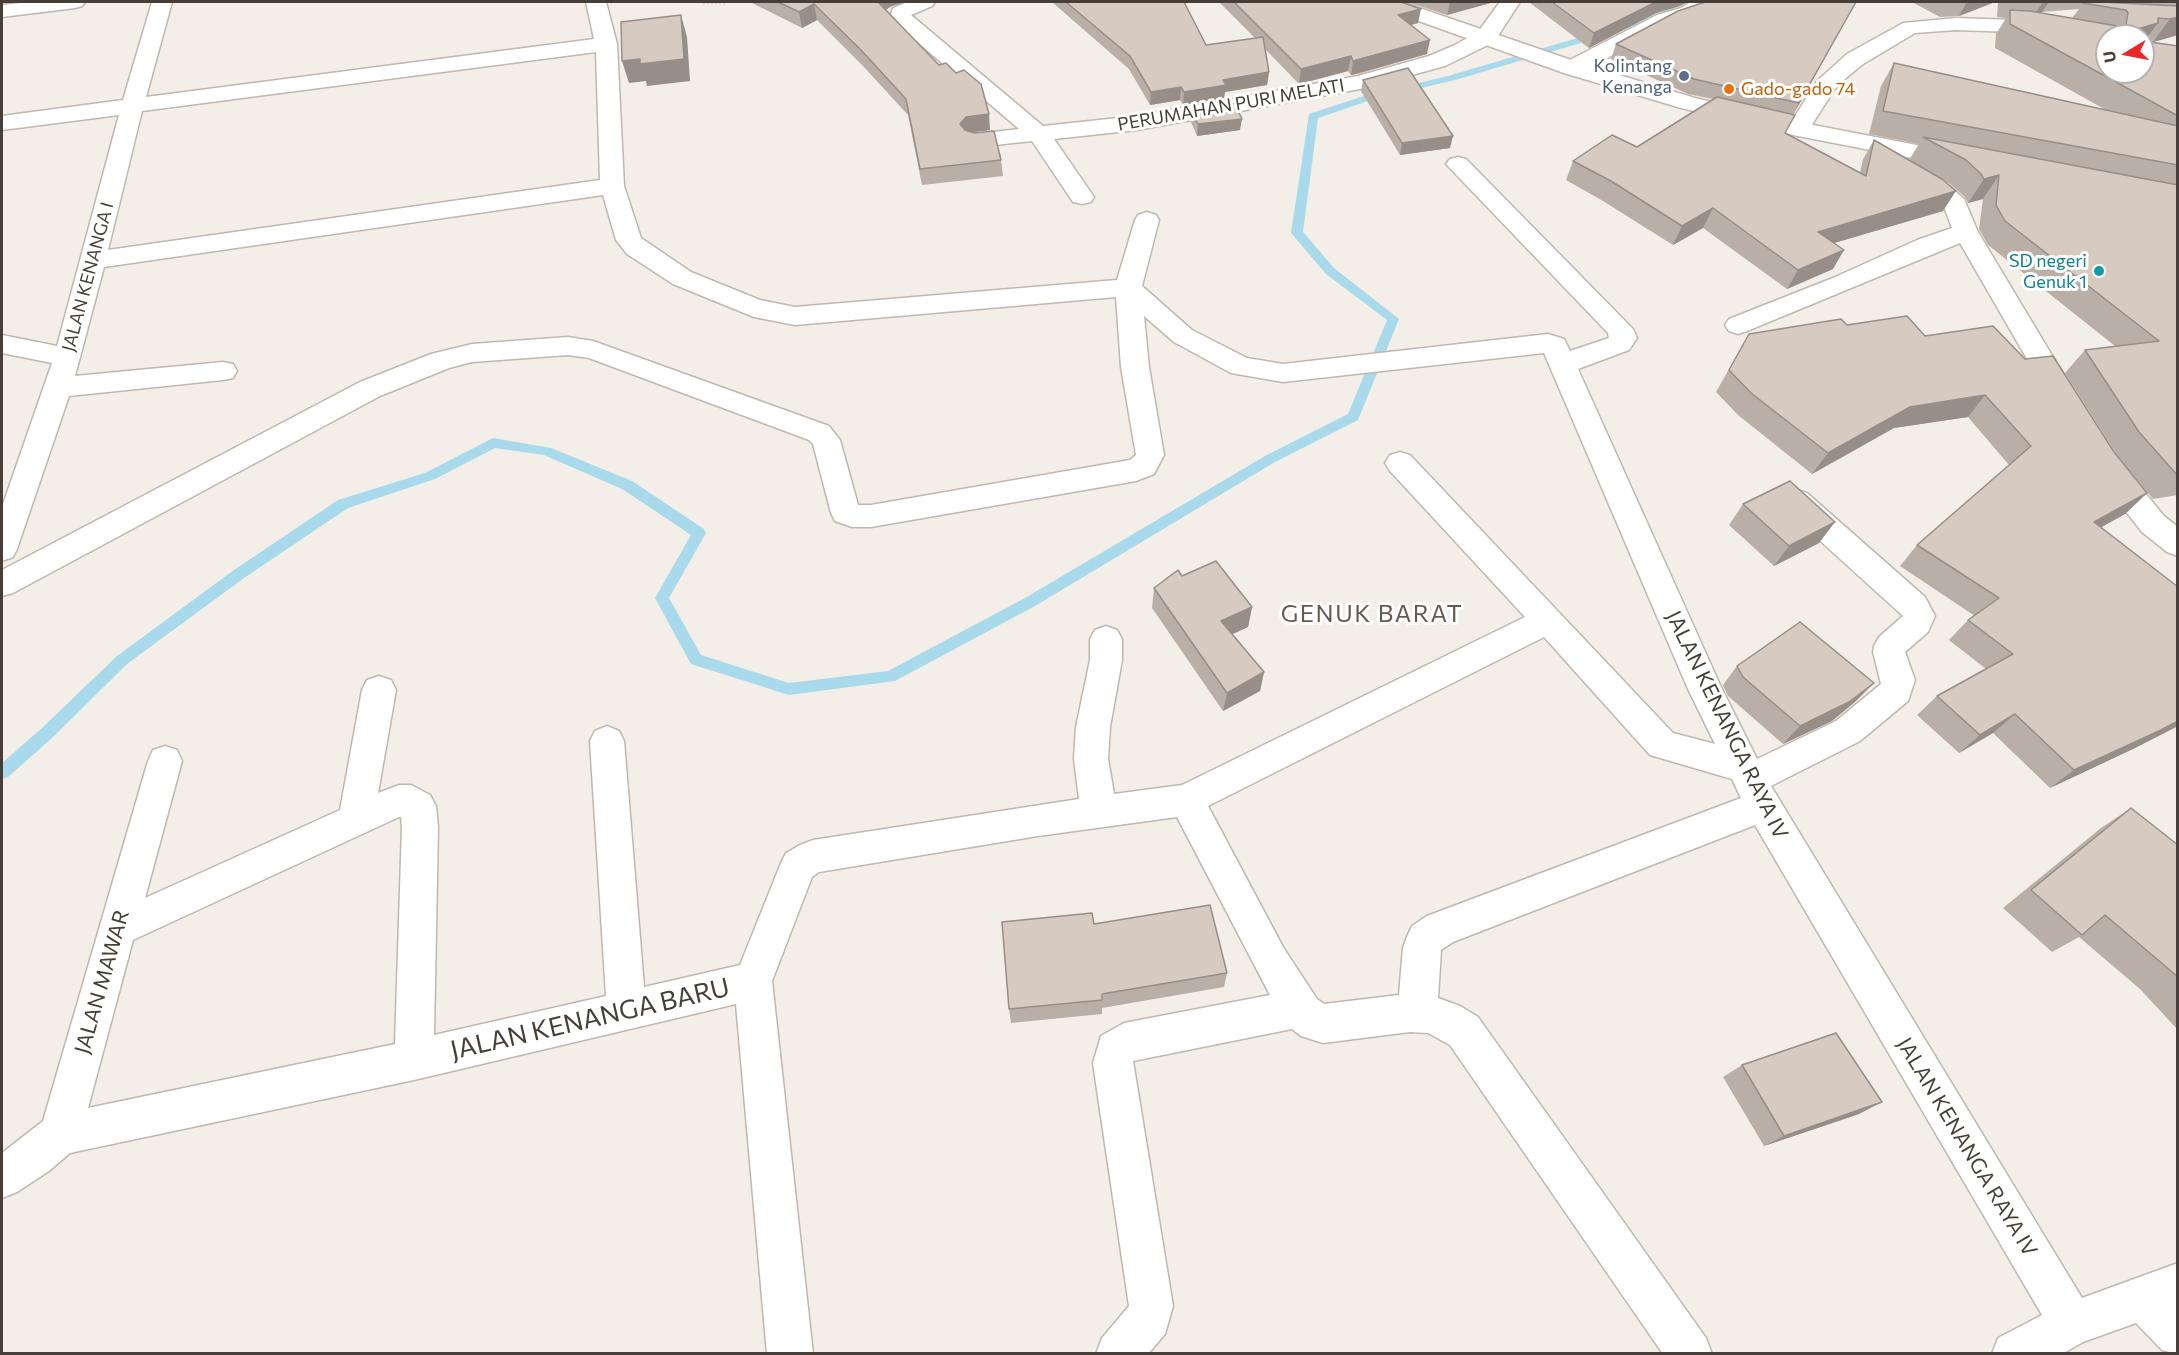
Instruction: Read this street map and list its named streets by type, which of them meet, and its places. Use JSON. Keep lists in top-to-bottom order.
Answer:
{
  "streets": {
    "street": [
      "PERUMAHAN PURI MELATI",
      "JALAN KENANGA I",
      "JALAN KENANGA RAYA IV",
      "JALAN MAWAR",
      "JALAN KENANGA BARU"
    ]
  },
  "crossings": [
    ["JALAN MAWAR", "JALAN KENANGA BARU"]
  ],
  "districts": ["GENUK BARAT"],
  "places": ["Kolintang Kenanga", "Gado-gado 74", "SD negeri Genuk 1"],
  "north": "left"
}
